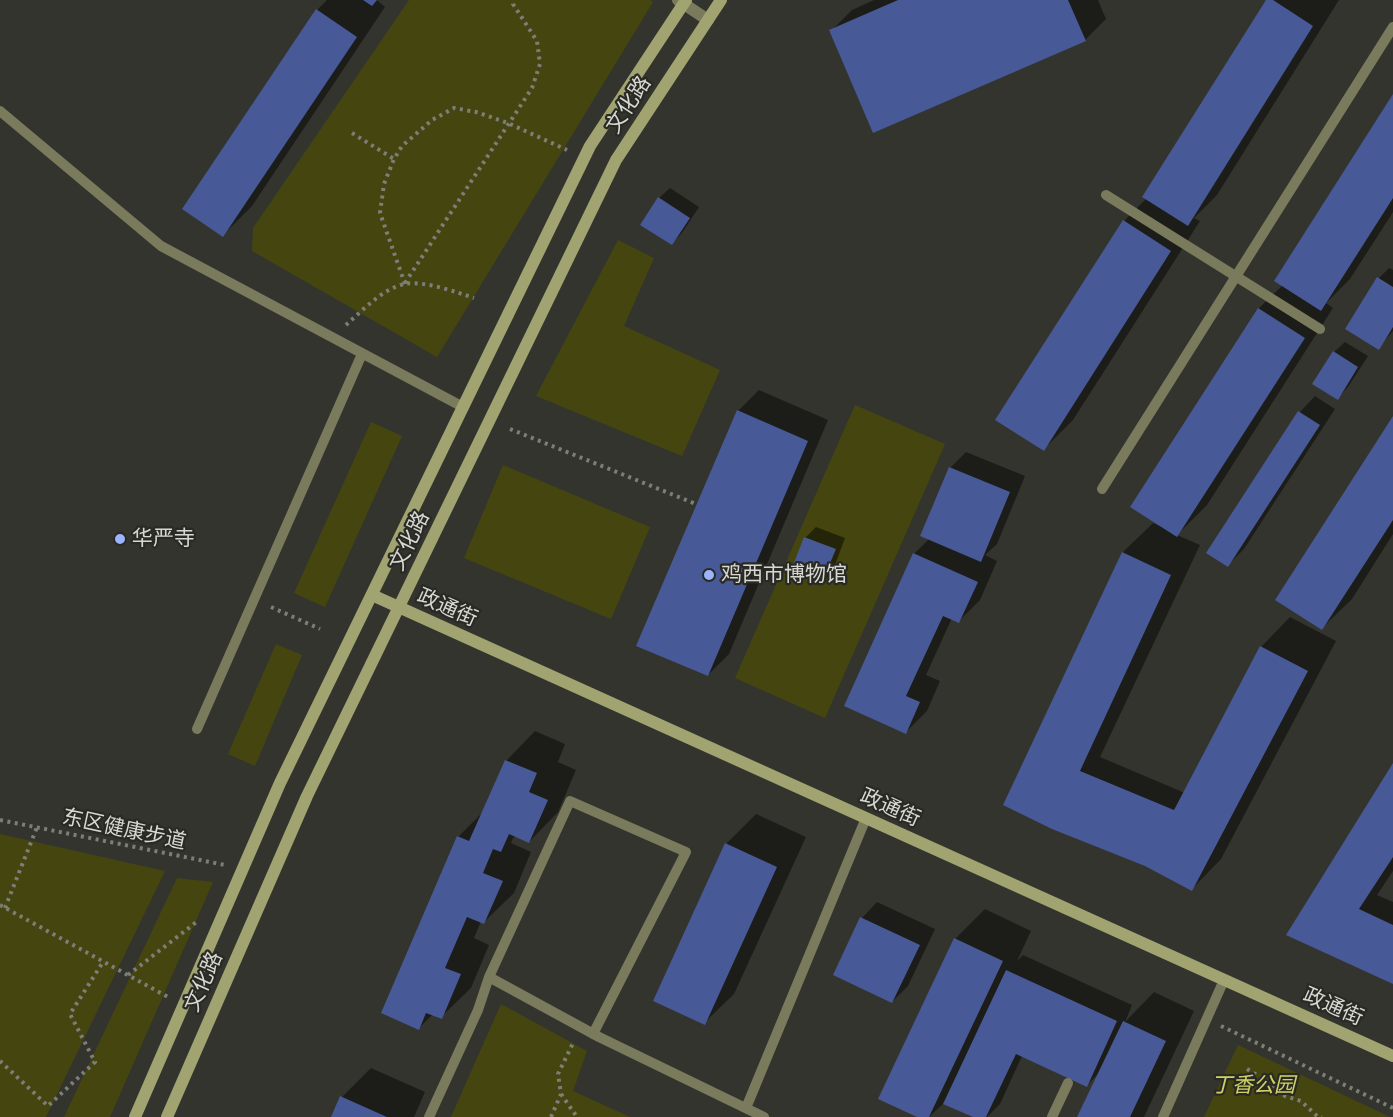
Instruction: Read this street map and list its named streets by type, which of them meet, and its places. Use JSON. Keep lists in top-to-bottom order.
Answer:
{
  "streets": {
    "main road": ["文化路", "政通街"],
    "path": ["东区健康步道"]
  },
  "crossings": [
    ["文化路", "政通街"],
    ["文化路", "东区健康步道"]
  ],
  "parks": ["丁香公园"],
  "places": ["华严寺", "鸡西市博物馆"]
}
